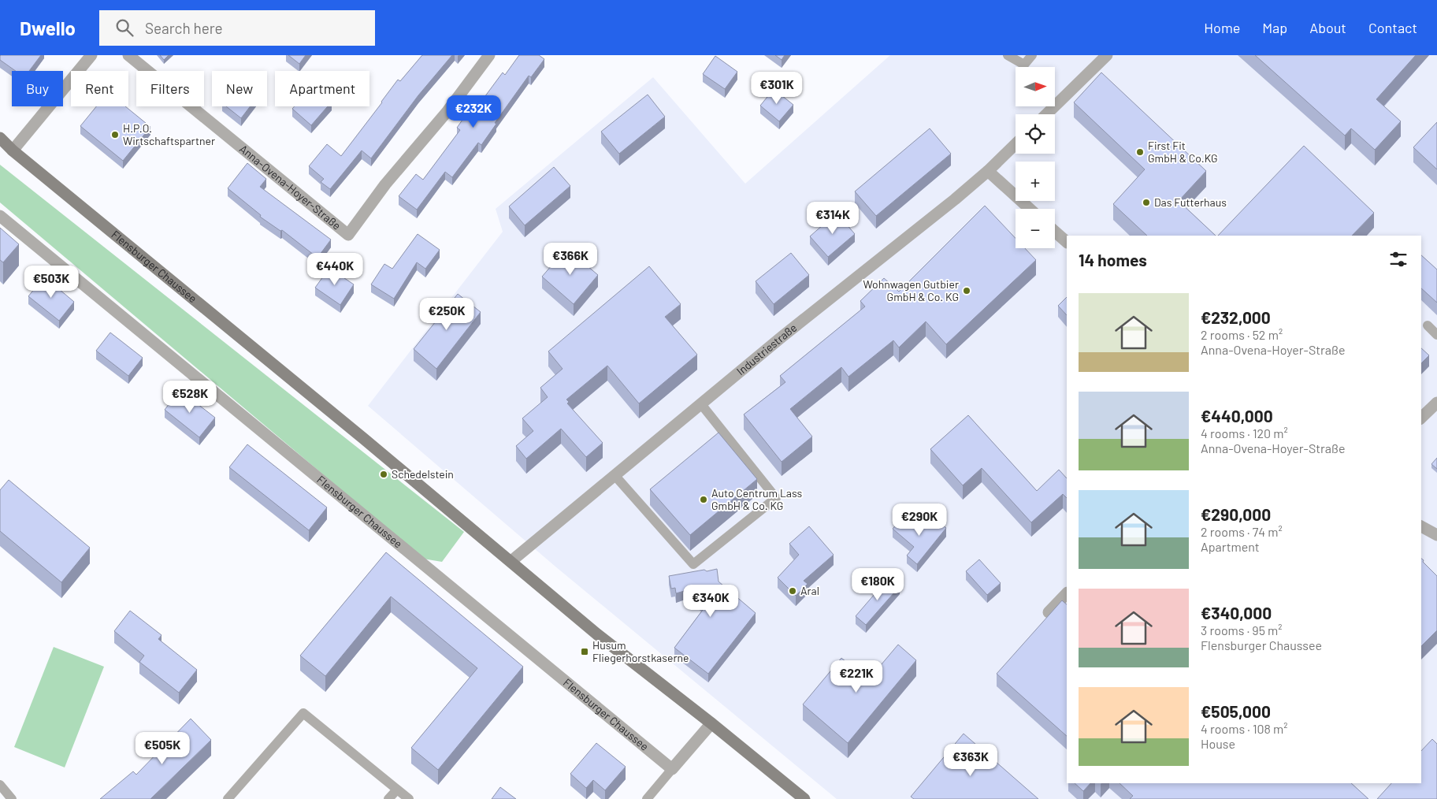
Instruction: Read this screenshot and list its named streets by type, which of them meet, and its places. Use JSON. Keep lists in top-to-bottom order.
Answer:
{
  "streets": {
    "main road": ["Flensburger Chaussee"],
    "street": ["Anna-Ovena-Hoyer-Straße", "Industriestraße"]
  },
  "crossings": [
    ["Flensburger Chaussee", "Industriestraße"]
  ],
  "places": {
    "other": [
      "H.P.O. Wirtschaftspartner",
      "First Fit GmbH & Co.KG",
      "Das Futterhaus",
      "Wohnwagen Gutbier GmbH & Co. KG",
      "Schedelstein",
      "Auto Centrum Lass GmbH & Co. KG",
      "Aral"
    ],
    "transit": ["Husum Fliegerhorstkaserne"]
  },
  "north": "right",
  "page": {
    "header": "Dwello",
    "search": "Search here",
    "nav": [
      "Home",
      "Map",
      "About",
      "Contact"
    ],
    "map_buttons": ["+", "−"],
    "chip": [
      "Buy",
      "Rent",
      "Filters",
      "New",
      "Apartment"
    ],
    "price": [
      "€301K",
      "€232K",
      "€314K",
      "€366K",
      "€440K",
      "€503K",
      "€250K",
      "€528K",
      "€290K",
      "€180K",
      "€340K",
      "€221K",
      "€505K",
      "€363K"
    ],
    "heading": "14 homes",
    "list": [
      {
        "name": "€232,000",
        "note": "2 rooms · 52 m² · Anna-Ovena-Hoyer-Straße"
      },
      {
        "name": "€440,000",
        "note": "4 rooms · 120 m² · Anna-Ovena-Hoyer-Straße"
      },
      {
        "name": "€290,000",
        "note": "2 rooms · 74 m² · Apartment"
      },
      {
        "name": "€340,000",
        "note": "3 rooms · 95 m² · Flensburger Chaussee"
      },
      {
        "name": "€505,000",
        "note": "4 rooms · 108 m² · House"
      }
    ]
  }
}
